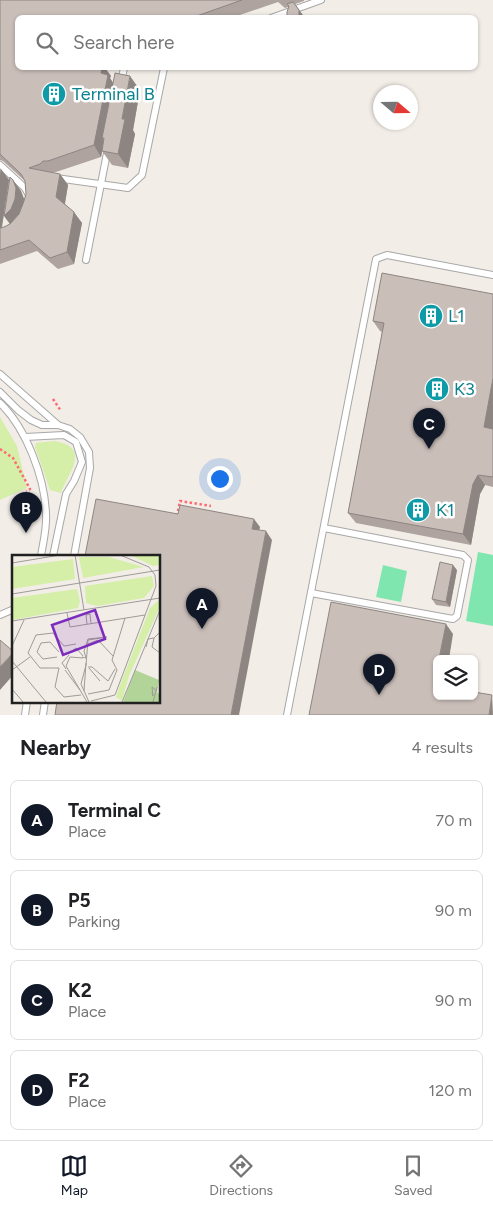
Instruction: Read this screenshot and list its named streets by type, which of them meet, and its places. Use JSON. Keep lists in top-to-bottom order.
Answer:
{
  "places": {
    "building": [
      "Terminal B",
      "L1",
      "K3",
      "K1"
    ]
  },
  "north": "right",
  "page": {
    "search": "Search here",
    "pins": [
      "C",
      "B",
      "A",
      "D"
    ],
    "heading": ["Nearby", "4 results"],
    "list": [
      {
        "mark": "A",
        "name": "Terminal C",
        "note": "Place",
        "value": "70 m"
      },
      {
        "mark": "B",
        "name": "P5",
        "note": "Parking",
        "value": "90 m"
      },
      {
        "mark": "C",
        "name": "K2",
        "note": "Place",
        "value": "90 m"
      },
      {
        "mark": "D",
        "name": "F2",
        "note": "Place",
        "value": "120 m"
      }
    ],
    "nav": ["Map", "Directions", "Saved"]
  }
}
